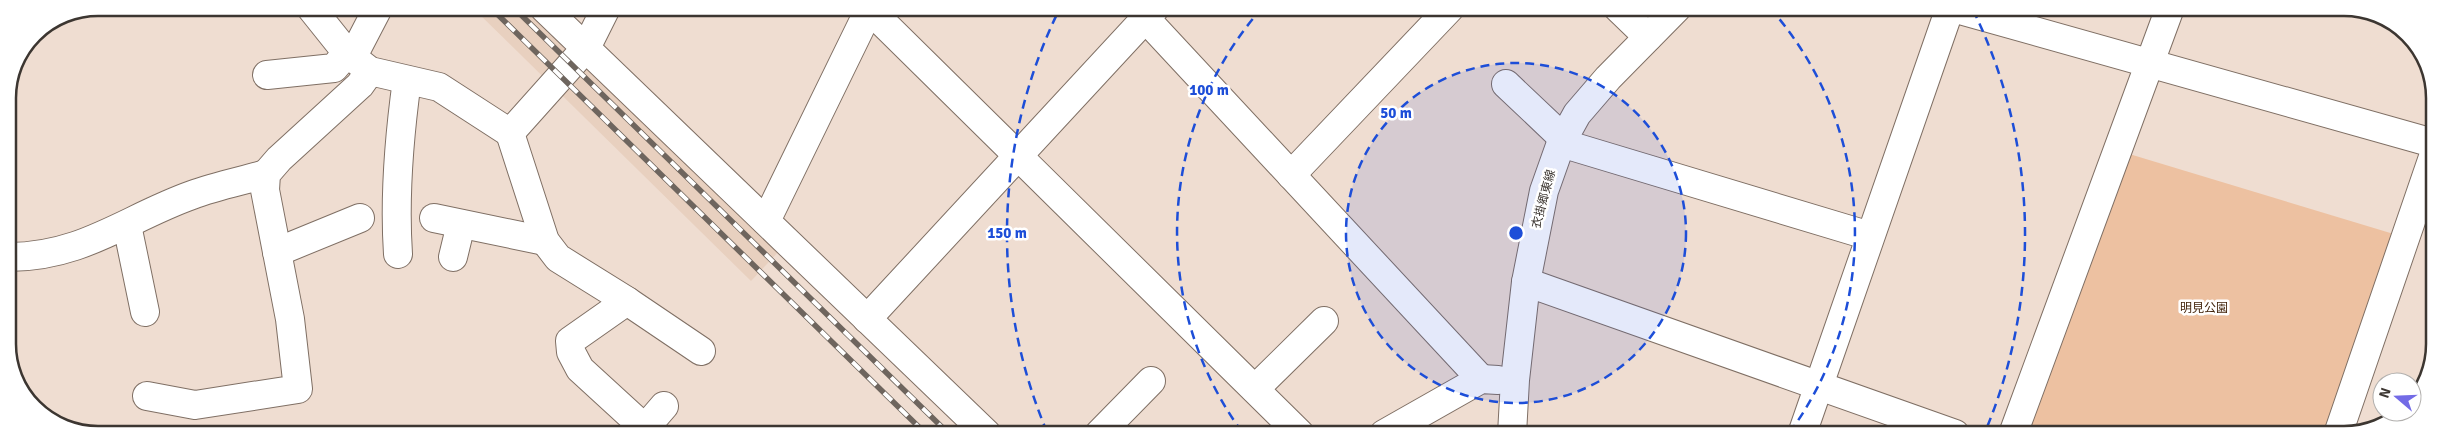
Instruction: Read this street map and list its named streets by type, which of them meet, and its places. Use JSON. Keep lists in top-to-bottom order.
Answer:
{
  "streets": {
    "street": ["衣掛郷東線"]
  },
  "parks": ["明見公園"],
  "north": "left",
  "rings": ["100 m", "50 m", "150 m"]
}
